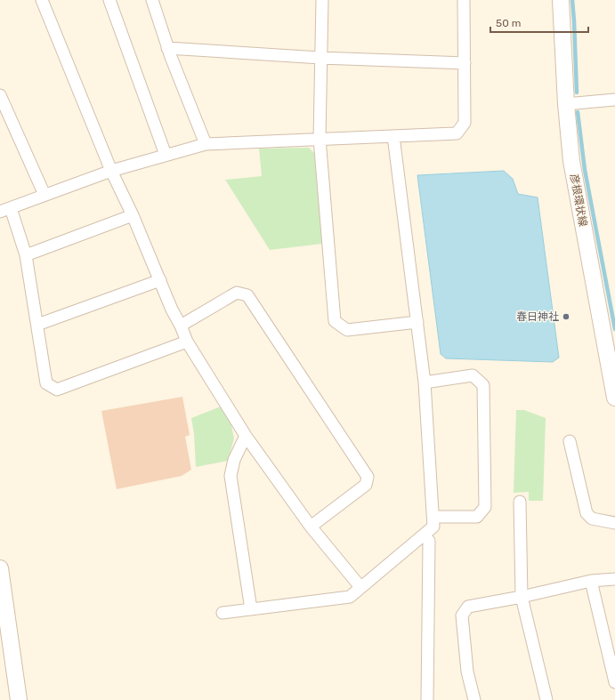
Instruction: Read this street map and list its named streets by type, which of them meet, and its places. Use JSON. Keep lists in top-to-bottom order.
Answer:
{
  "streets": {
    "main road": ["彦根環状線"]
  },
  "places": ["春日神社"],
  "scale_bar": "50 m"
}
